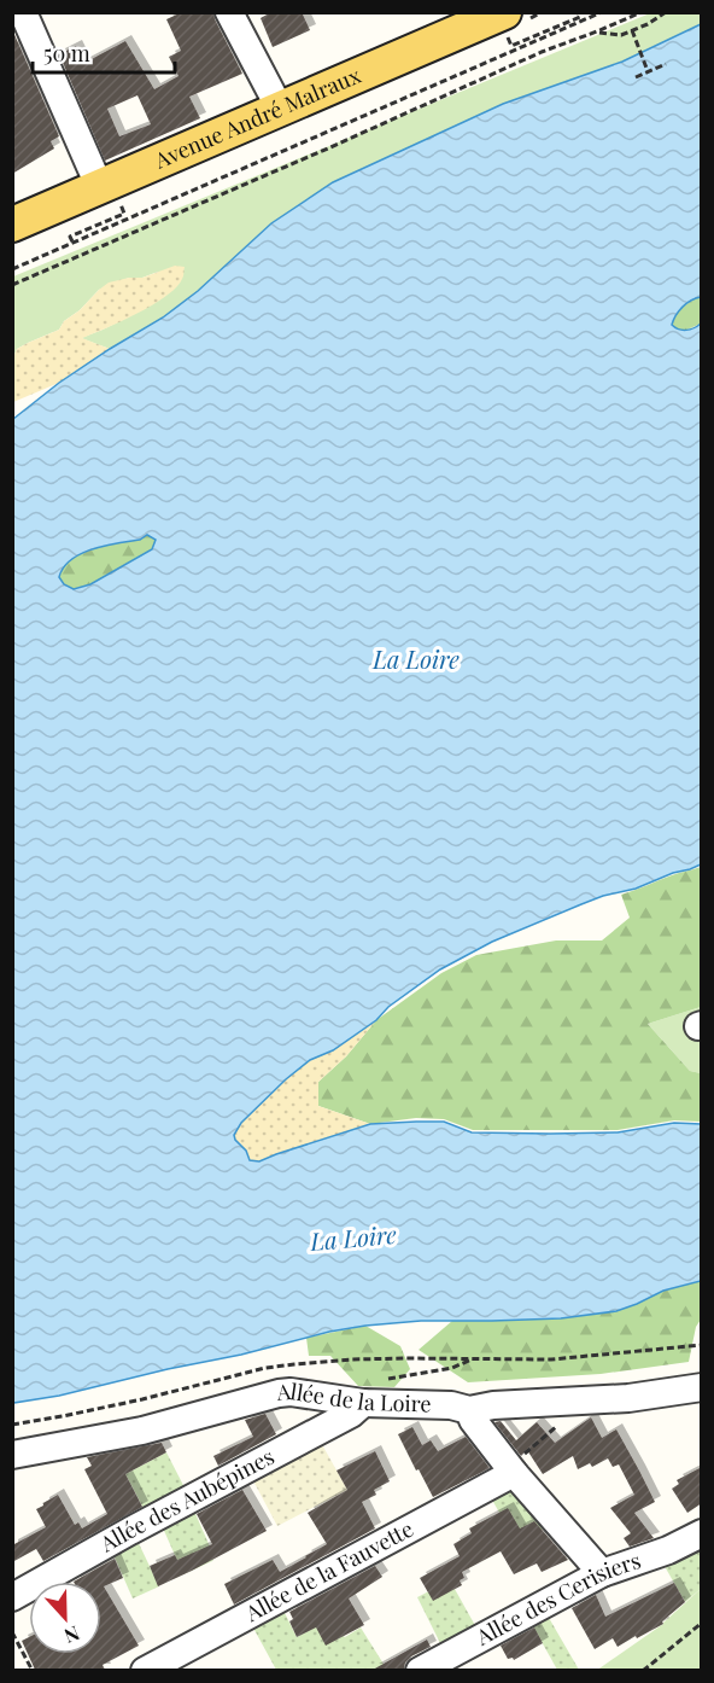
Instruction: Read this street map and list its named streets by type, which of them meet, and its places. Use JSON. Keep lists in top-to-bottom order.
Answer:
{
  "streets": {
    "main road": ["Avenue André Malraux"],
    "street": [
      "Allée de la Loire",
      "Allée des Aubépines",
      "Allée de la Fauvette",
      "Allée des Cerisiers"
    ]
  },
  "crossings": [
    ["Allée de la Loire", "Allée des Aubépines"]
  ],
  "water": ["La Loire"],
  "scale_bar": "50 m",
  "north": "bottom"
}
